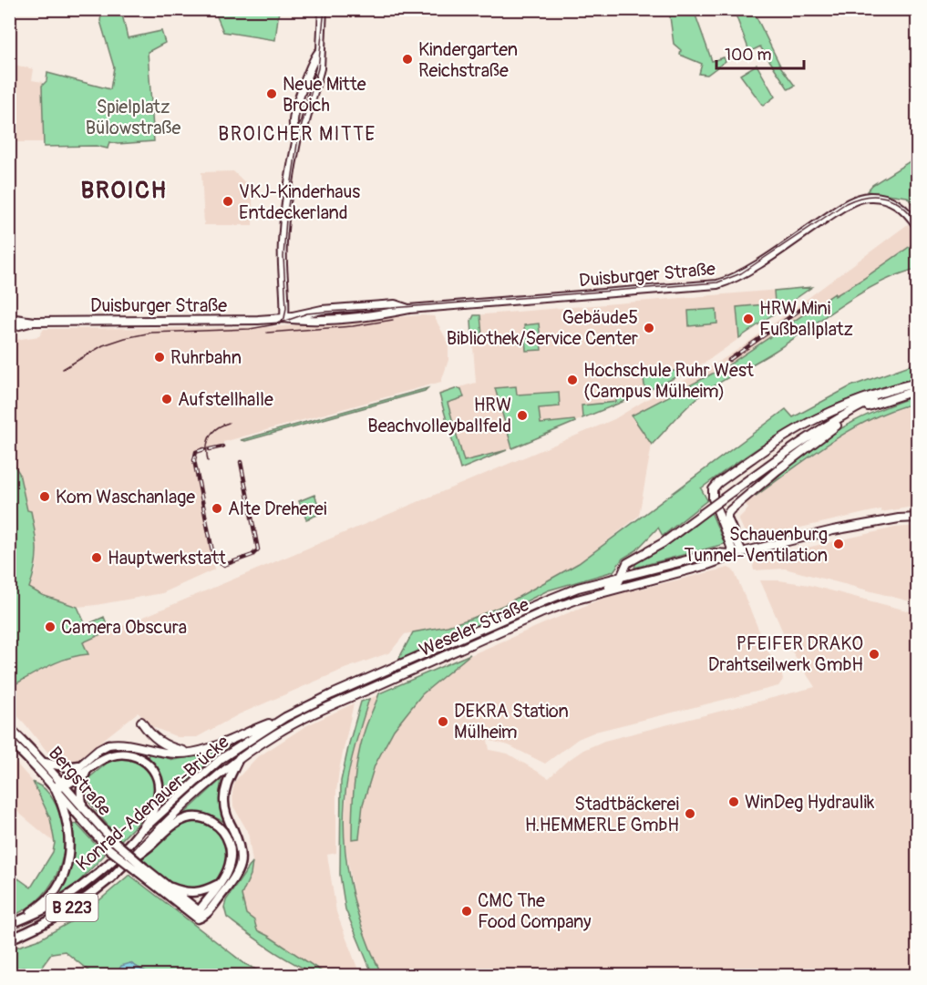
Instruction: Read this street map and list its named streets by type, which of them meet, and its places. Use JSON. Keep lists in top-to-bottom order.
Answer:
{
  "streets": {
    "main road": [
      "Duisburger Straße",
      "Weseler Straße",
      "Bergstraße",
      "Konrad-Adenauer-Brücke",
      "B 223"
    ]
  },
  "crossings": [
    ["Weseler Straße", "Konrad-Adenauer-Brücke"],
    ["Bergstraße", "B 223"],
    ["Konrad-Adenauer-Brücke", "B 223"]
  ],
  "districts": ["BROICHER MITTE", "BROICH"],
  "parks": ["Spielplatz Bülowstraße"],
  "places": [
    "Kindergarten Reichstraße",
    "Neue Mitte Broich",
    "VKJ-Kinderhaus Entdeckerland",
    "HRW Mini Fußballplatz",
    "Gebäude5 Bibliothek/Service Center",
    "Ruhrbahn",
    "Hochschule Ruhr West (Campus Mülheim)",
    "Aufstellhalle",
    "HRW Beachvolleyballfeld",
    "Kom Waschanlage",
    "Alte Dreherei",
    "Schauenburg Tunnel-Ventilation",
    "Hauptwerkstatt",
    "Camera Obscura",
    "PFEIFER DRAKO Drahtseilwerk GmbH",
    "DEKRA Station Mülheim",
    "WinDeg Hydraulik",
    "Stadtbäckerei H.HEMMERLE GmbH",
    "CMC The Food Company"
  ],
  "scale_bar": "100 m"
}
